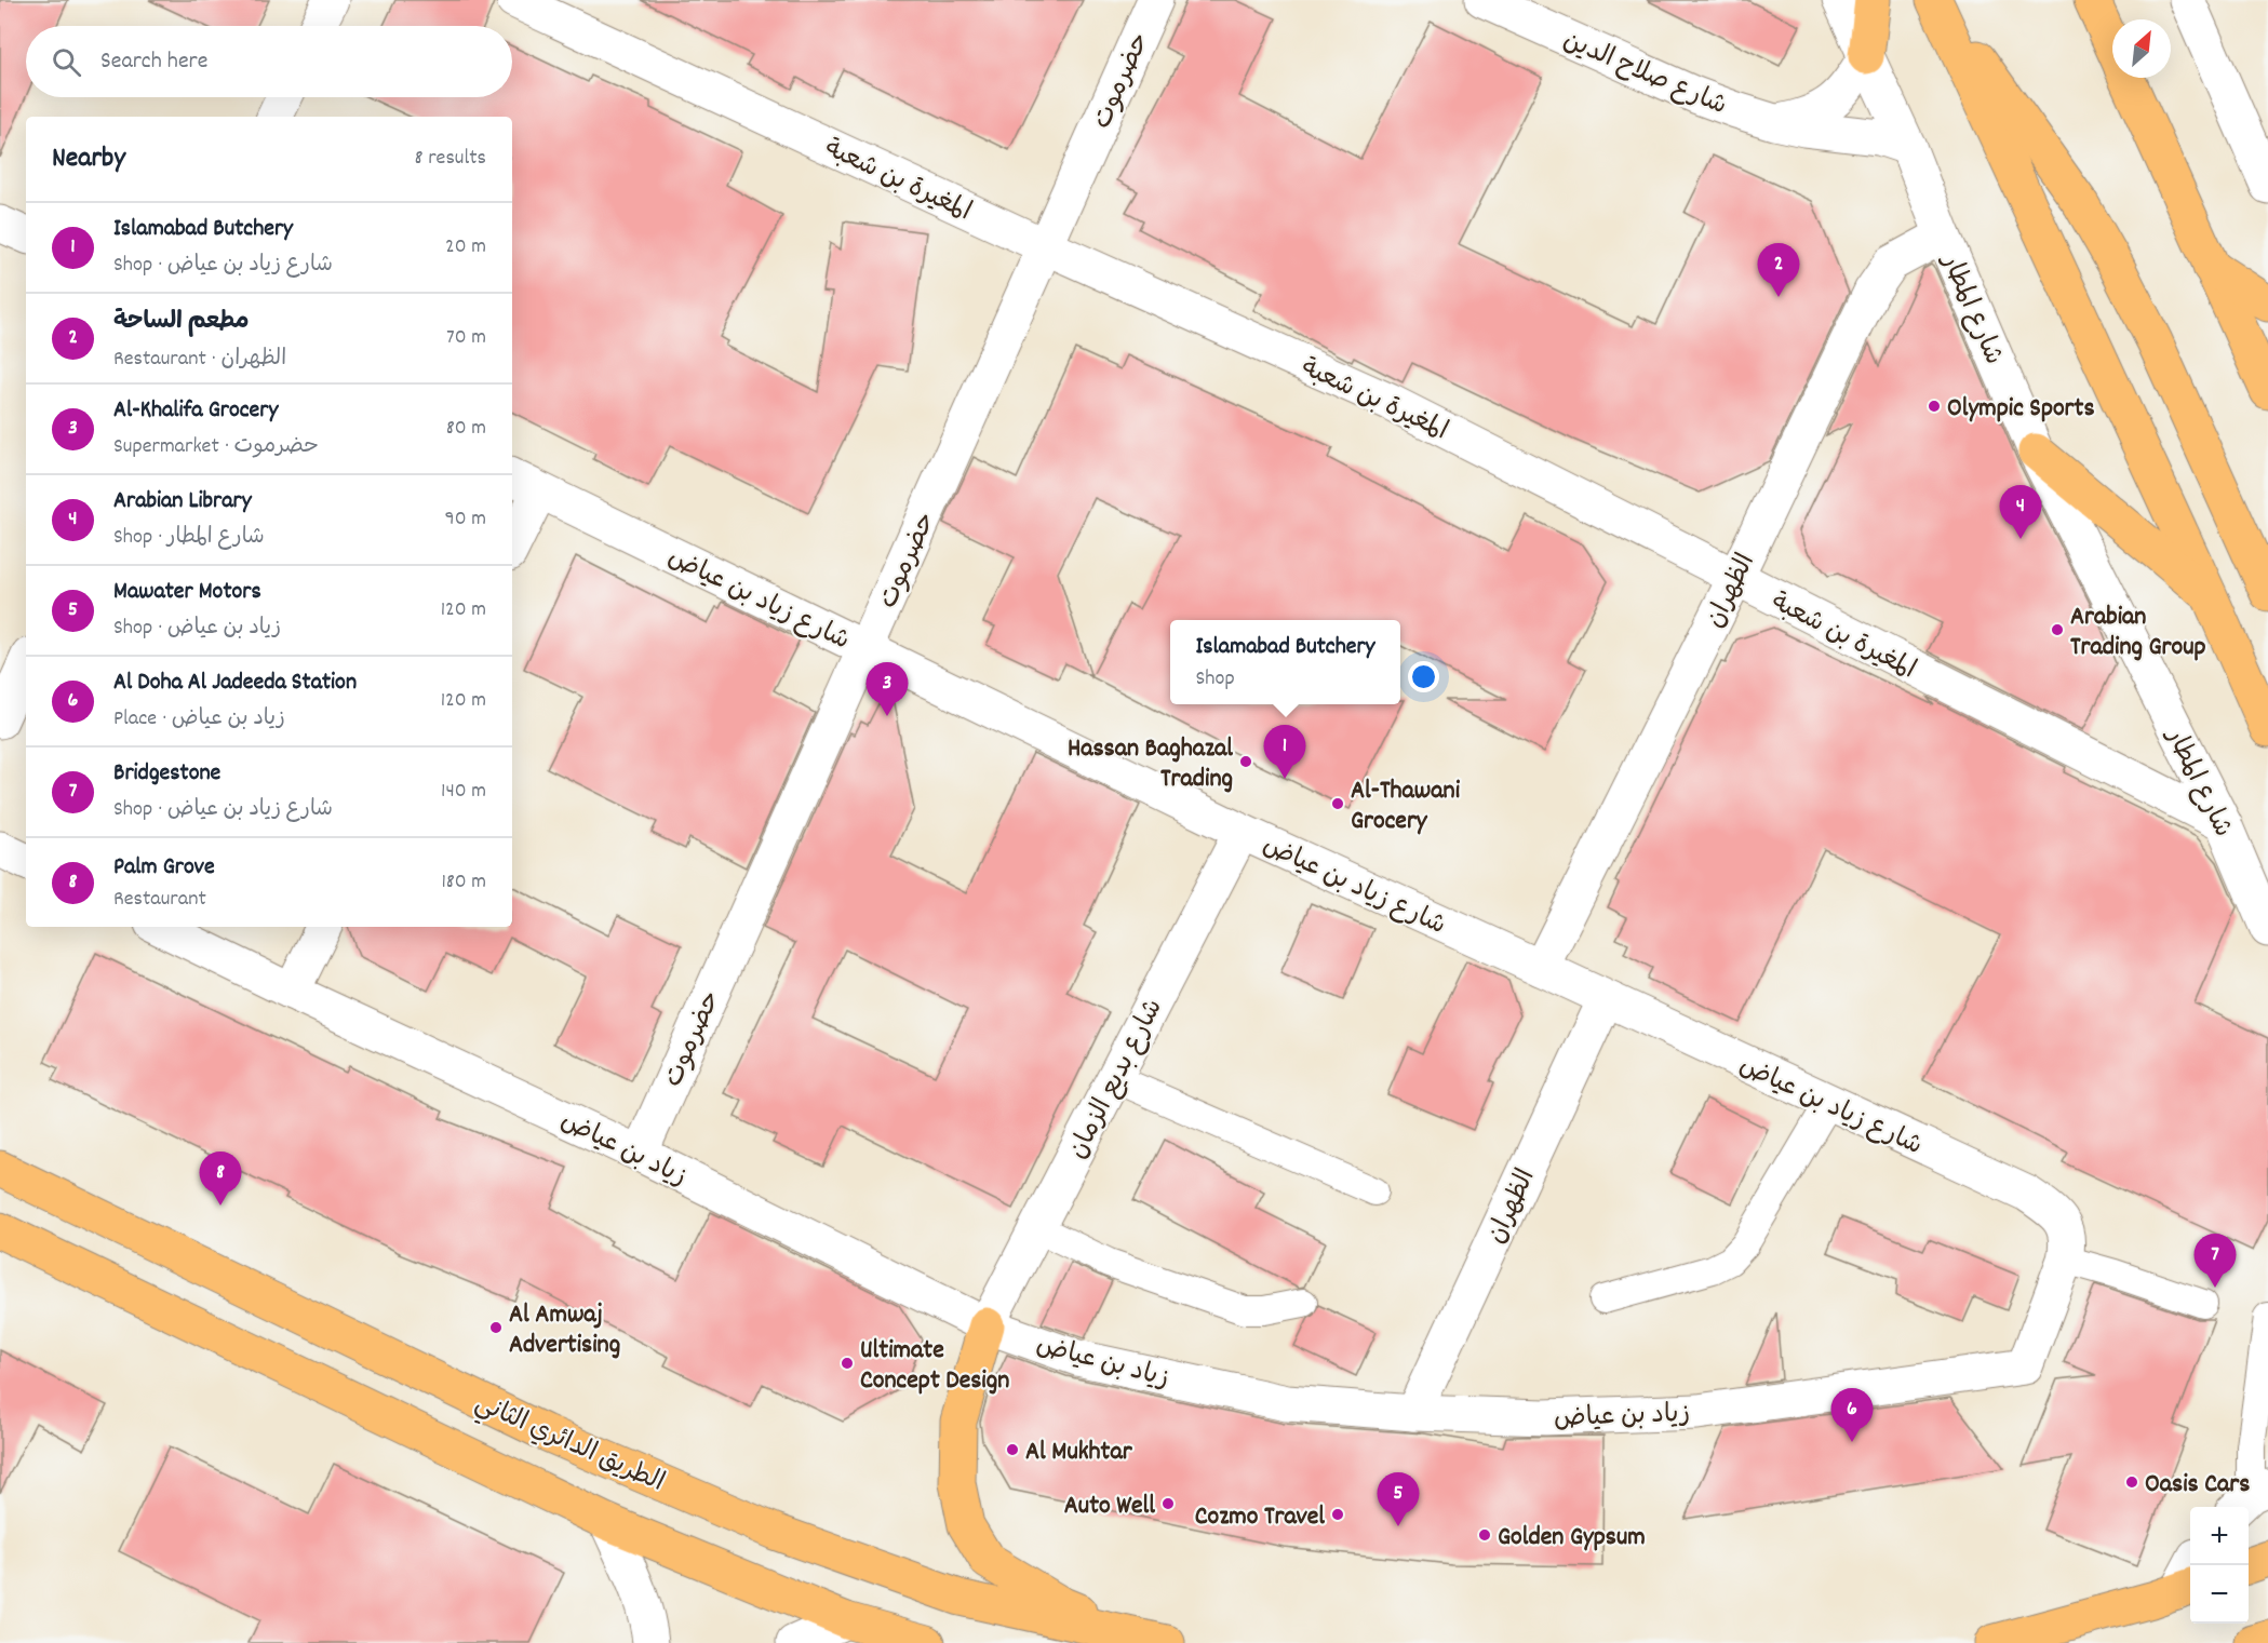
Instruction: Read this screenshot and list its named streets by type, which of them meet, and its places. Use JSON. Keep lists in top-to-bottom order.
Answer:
{
  "streets": {
    "main road": ["الطريق الدائري الثاني"],
    "street": [
      "شارع صلاح الدين",
      "حضرموت",
      "المغيرة بن شعبة",
      "شارع المطار",
      "الظهران",
      "شارع زياد بن عياض",
      "شارع بديع الزمان",
      "زياد بن عياض"
    ]
  },
  "crossings": [
    ["شارع صلاح الدين", "شارع المطار"],
    ["حضرموت", "المغيرة بن شعبة"],
    ["حضرموت", "شارع زياد بن عياض"],
    ["حضرموت", "زياد بن عياض"],
    ["المغيرة بن شعبة", "شارع المطار"],
    ["المغيرة بن شعبة", "الظهران"],
    ["شارع المطار", "الظهران"],
    ["الظهران", "شارع زياد بن عياض"],
    ["الظهران", "زياد بن عياض"],
    ["شارع زياد بن عياض", "شارع بديع الزمان"],
    ["شارع زياد بن عياض", "زياد بن عياض"],
    ["شارع بديع الزمان", "زياد بن عياض"]
  ],
  "places": [
    "Olympic Sports",
    "Arabian Trading Group",
    "Hassan Baghazal Trading",
    "Al-Thawani Grocery",
    "Al Amwaj Advertising",
    "Ultimate Concept Design",
    "Al Mukhtar",
    "Oasis Cars",
    "Auto Well",
    "Cozmo Travel",
    "Golden Gypsum"
  ],
  "north": "top right",
  "page": {
    "search": "Search here",
    "heading": ["Nearby", "8 results"],
    "list": [
      {
        "mark": "1",
        "name": "Islamabad Butchery",
        "note": "Shop · شارع زياد بن عياض",
        "value": "20 m"
      },
      {
        "mark": "2",
        "name": "مطعم الساحة",
        "note": "Restaurant · الظهران",
        "value": "70 m"
      },
      {
        "mark": "3",
        "name": "Al-Khalifa Grocery",
        "note": "Supermarket · حضرموت",
        "value": "80 m"
      },
      {
        "mark": "4",
        "name": "Arabian Library",
        "note": "Shop · شارع المطار",
        "value": "90 m"
      },
      {
        "mark": "5",
        "name": "Mawater Motors",
        "note": "Shop · زياد بن عياض",
        "value": "120 m"
      },
      {
        "mark": "6",
        "name": "Al Doha Al Jadeeda Station",
        "note": "Place · زياد بن عياض",
        "value": "120 m"
      },
      {
        "mark": "7",
        "name": "Bridgestone",
        "note": "Shop · شارع زياد بن عياض",
        "value": "140 m"
      },
      {
        "mark": "8",
        "name": "Palm Grove",
        "note": "Restaurant",
        "value": "180 m"
      }
    ],
    "pins": [
      "2",
      "4",
      "3",
      "1",
      "8",
      "7",
      "6",
      "5"
    ],
    "popup": ["Islamabad Butchery", "Shop"],
    "map_buttons": ["+", "−"]
  }
}
